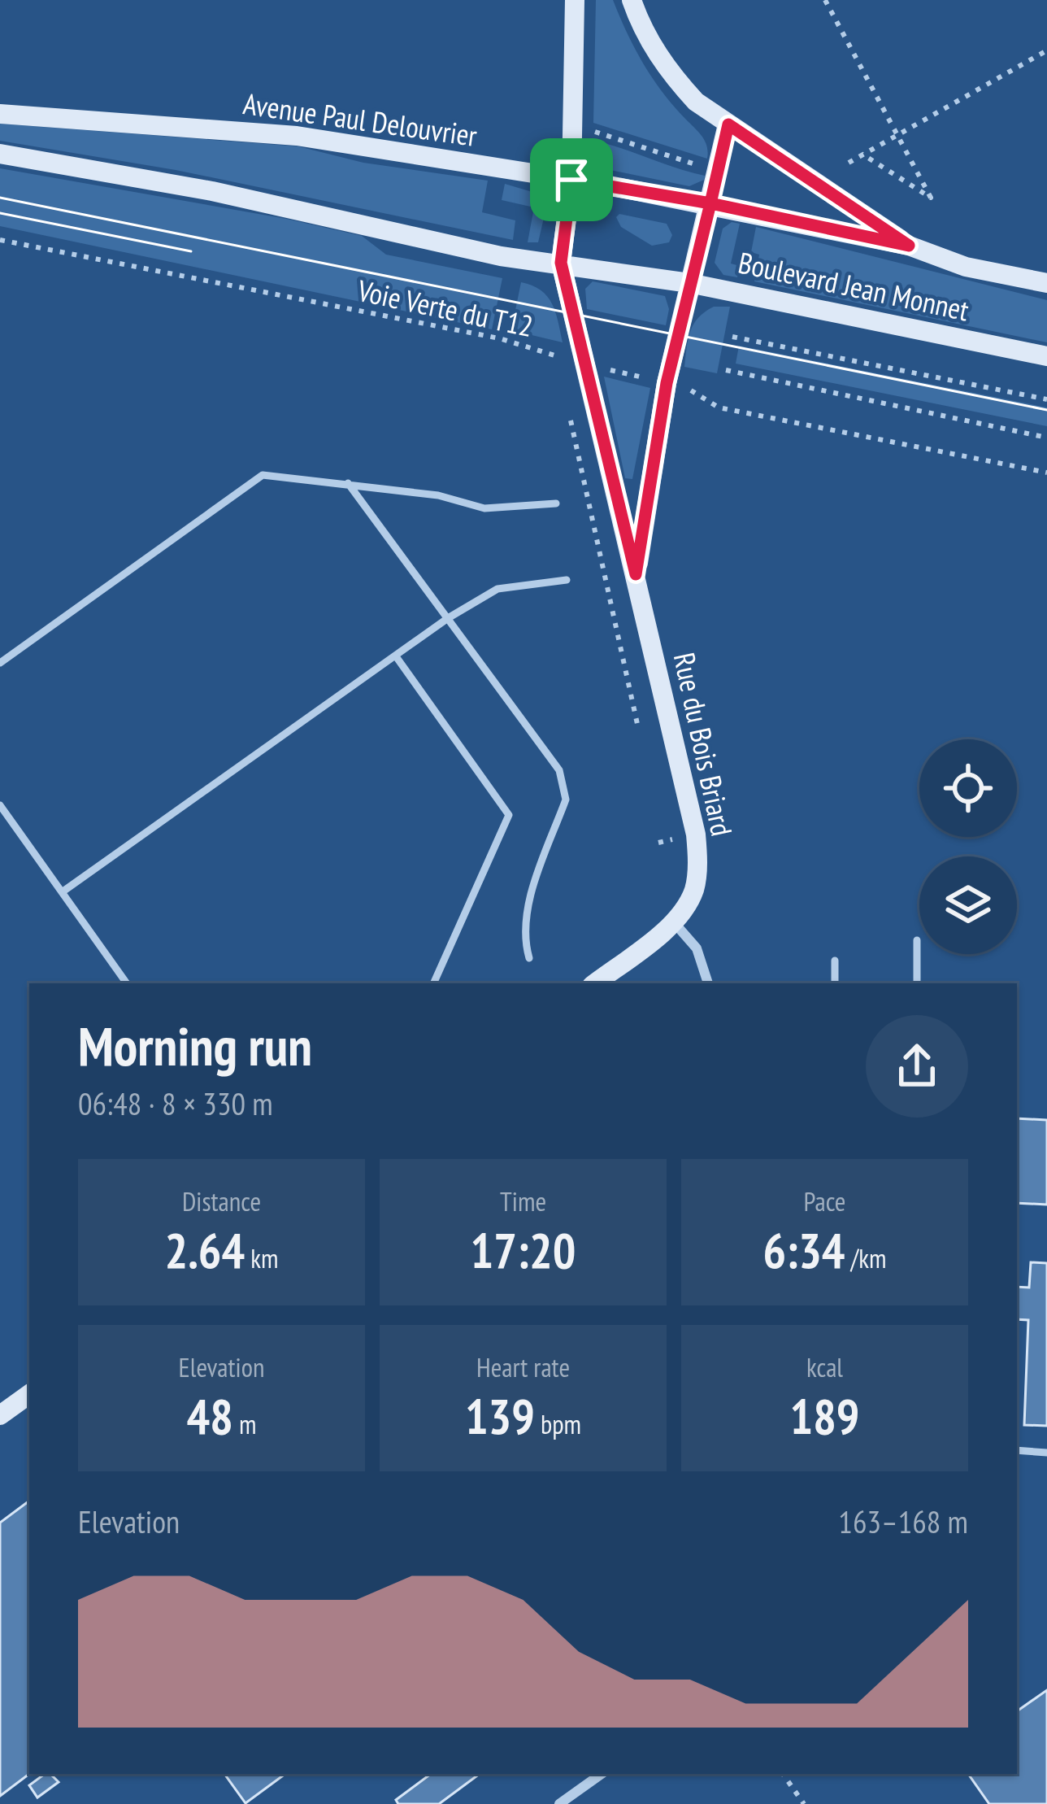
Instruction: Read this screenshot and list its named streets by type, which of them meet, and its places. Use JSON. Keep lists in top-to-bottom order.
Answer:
{
  "streets": {
    "main road": ["Avenue Paul Delouvrier", "Boulevard Jean Monnet", "Rue du Bois Briard"],
    "path": ["Voie Verte du T12"]
  },
  "crossings": [
    ["Avenue Paul Delouvrier", "Rue du Bois Briard"],
    ["Boulevard Jean Monnet", "Rue du Bois Briard"],
    ["Voie Verte du T12", "Rue du Bois Briard"]
  ],
  "page": {
    "heading": ["Morning run", "06:48 · 8 × 330 m"],
    "stats": [
      ["Distance", "2.64 km"],
      ["Time", "17:20"],
      ["Pace", "6:34 /km"],
      ["Elevation", "48 m"],
      ["Heart rate", "139 bpm"],
      ["kcal", "189"]
    ],
    "chart": ["Elevation", "163–168 m"]
  }
}
